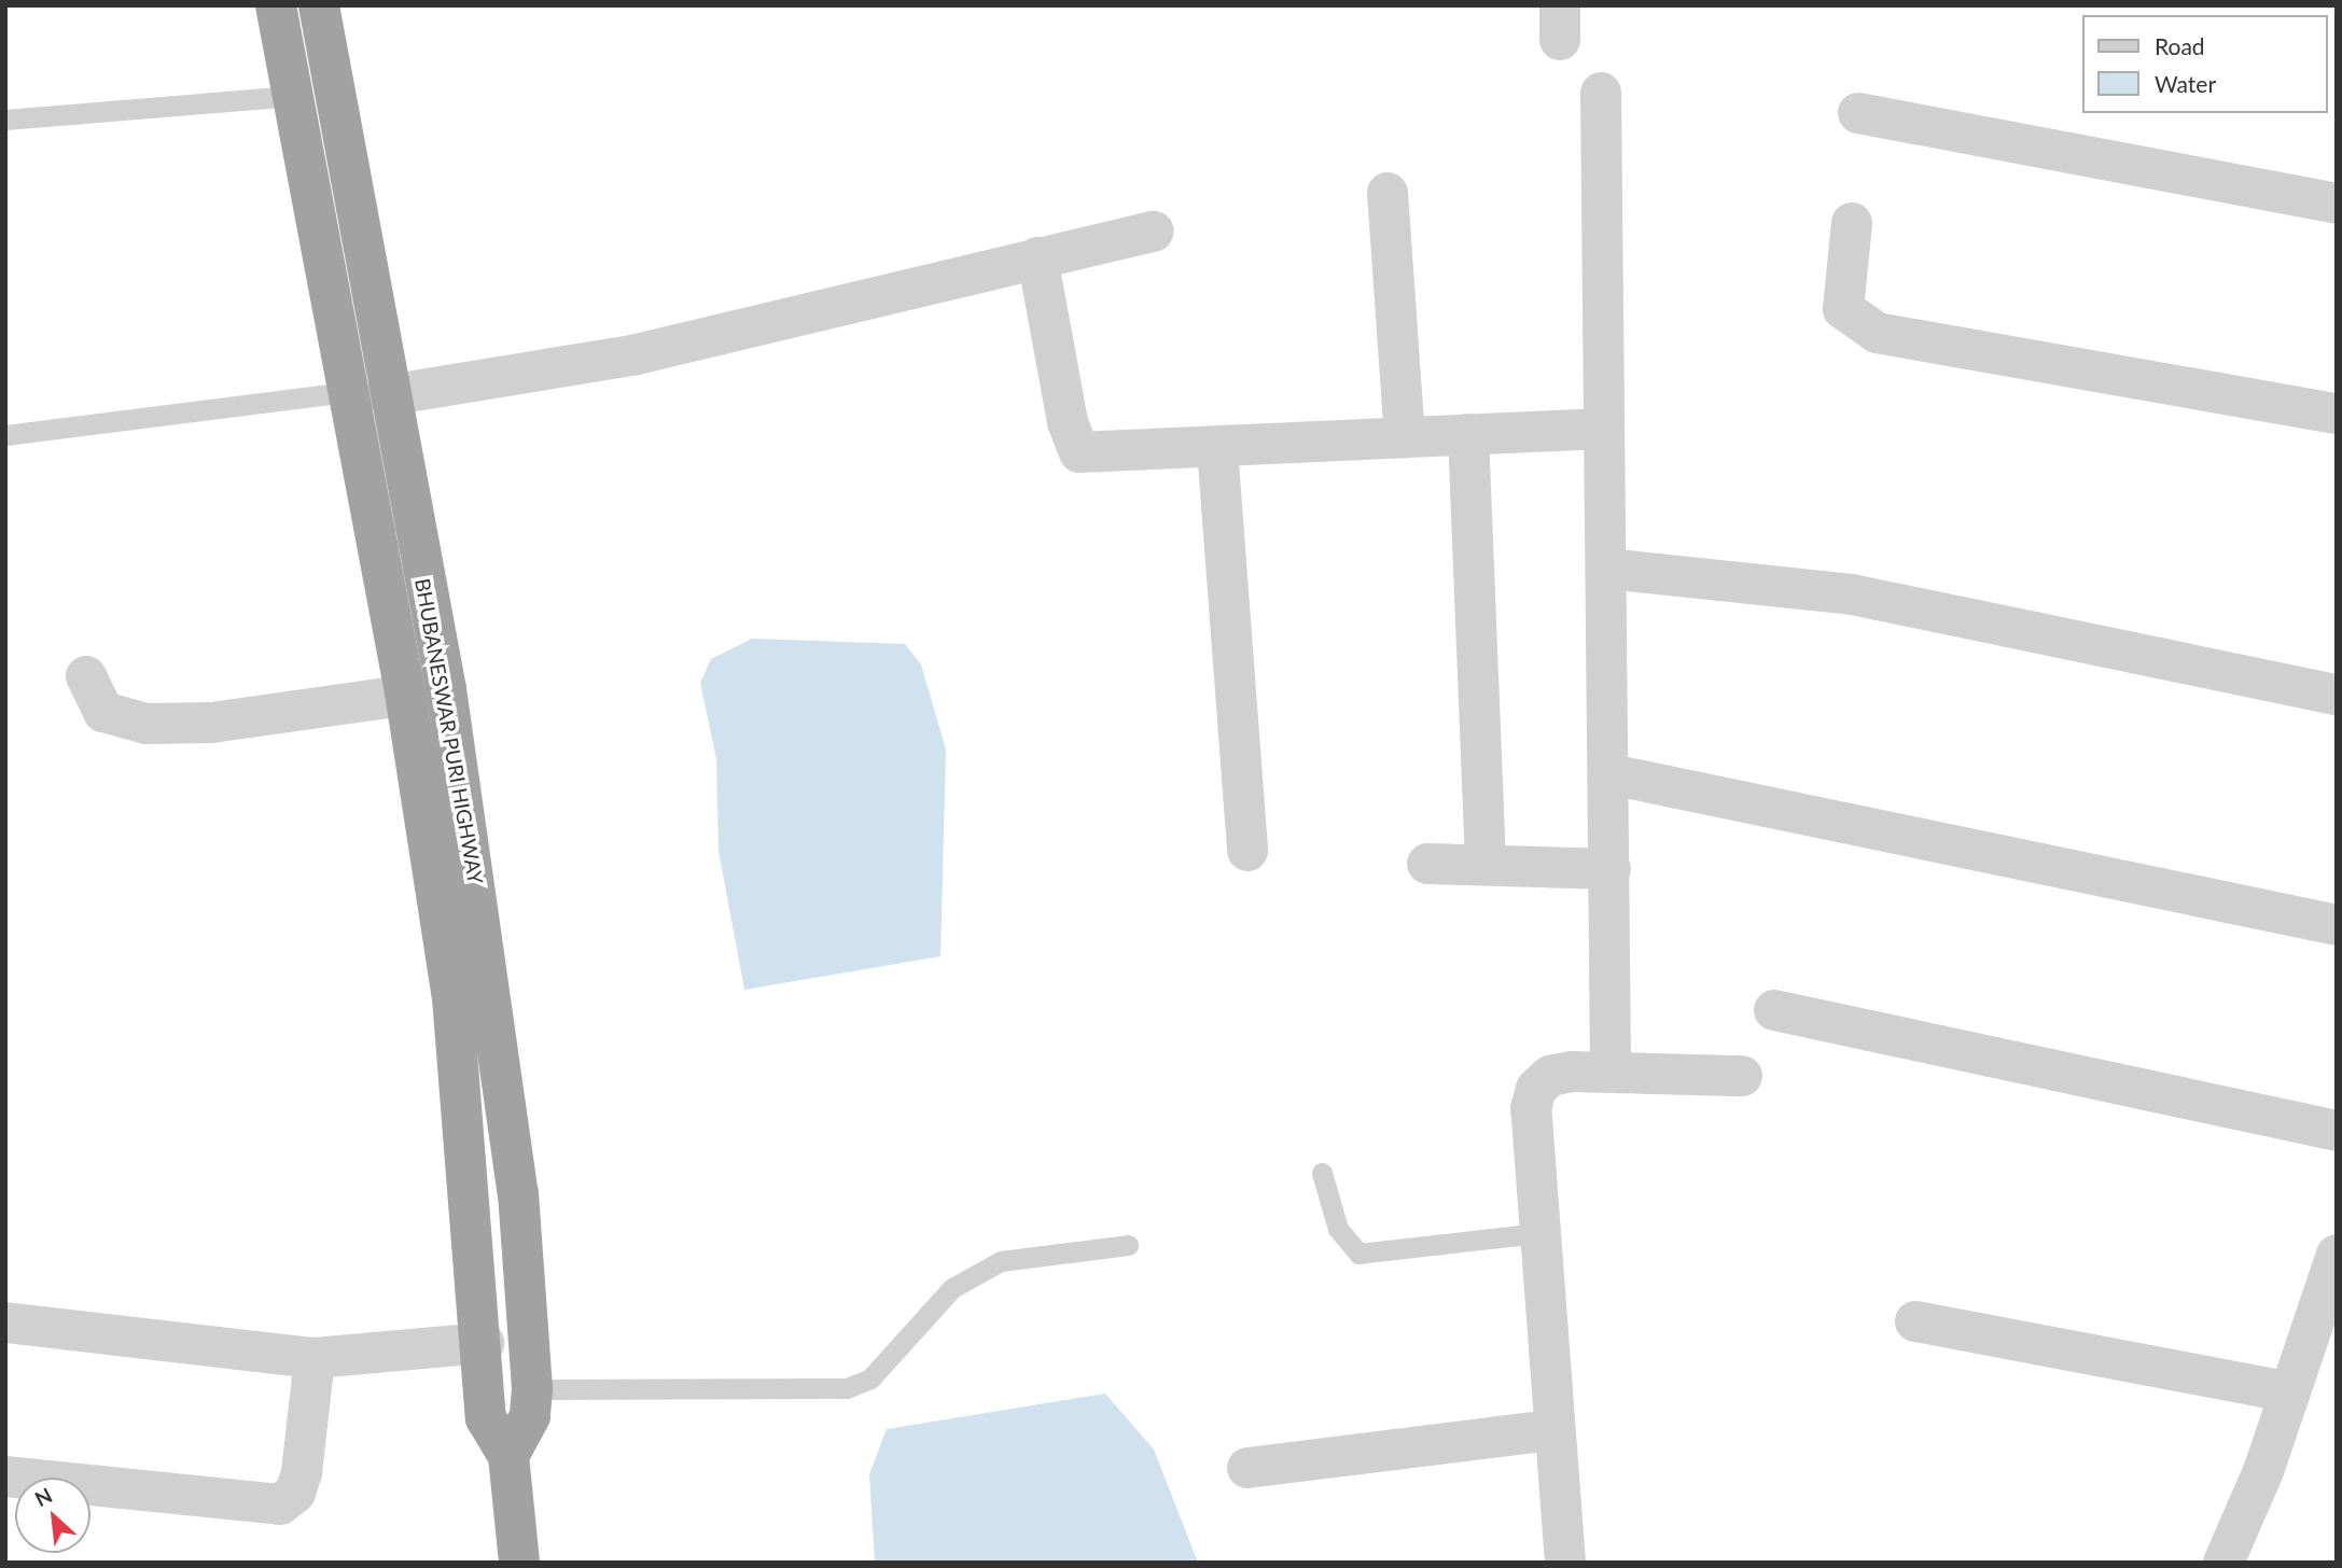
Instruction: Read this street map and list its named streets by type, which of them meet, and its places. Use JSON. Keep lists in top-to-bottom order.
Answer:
{
  "streets": {
    "highway": ["BHUBANESWAR PURI HIGHWAY"]
  },
  "legend": ["Road", "Water"],
  "north": "top left"
}
